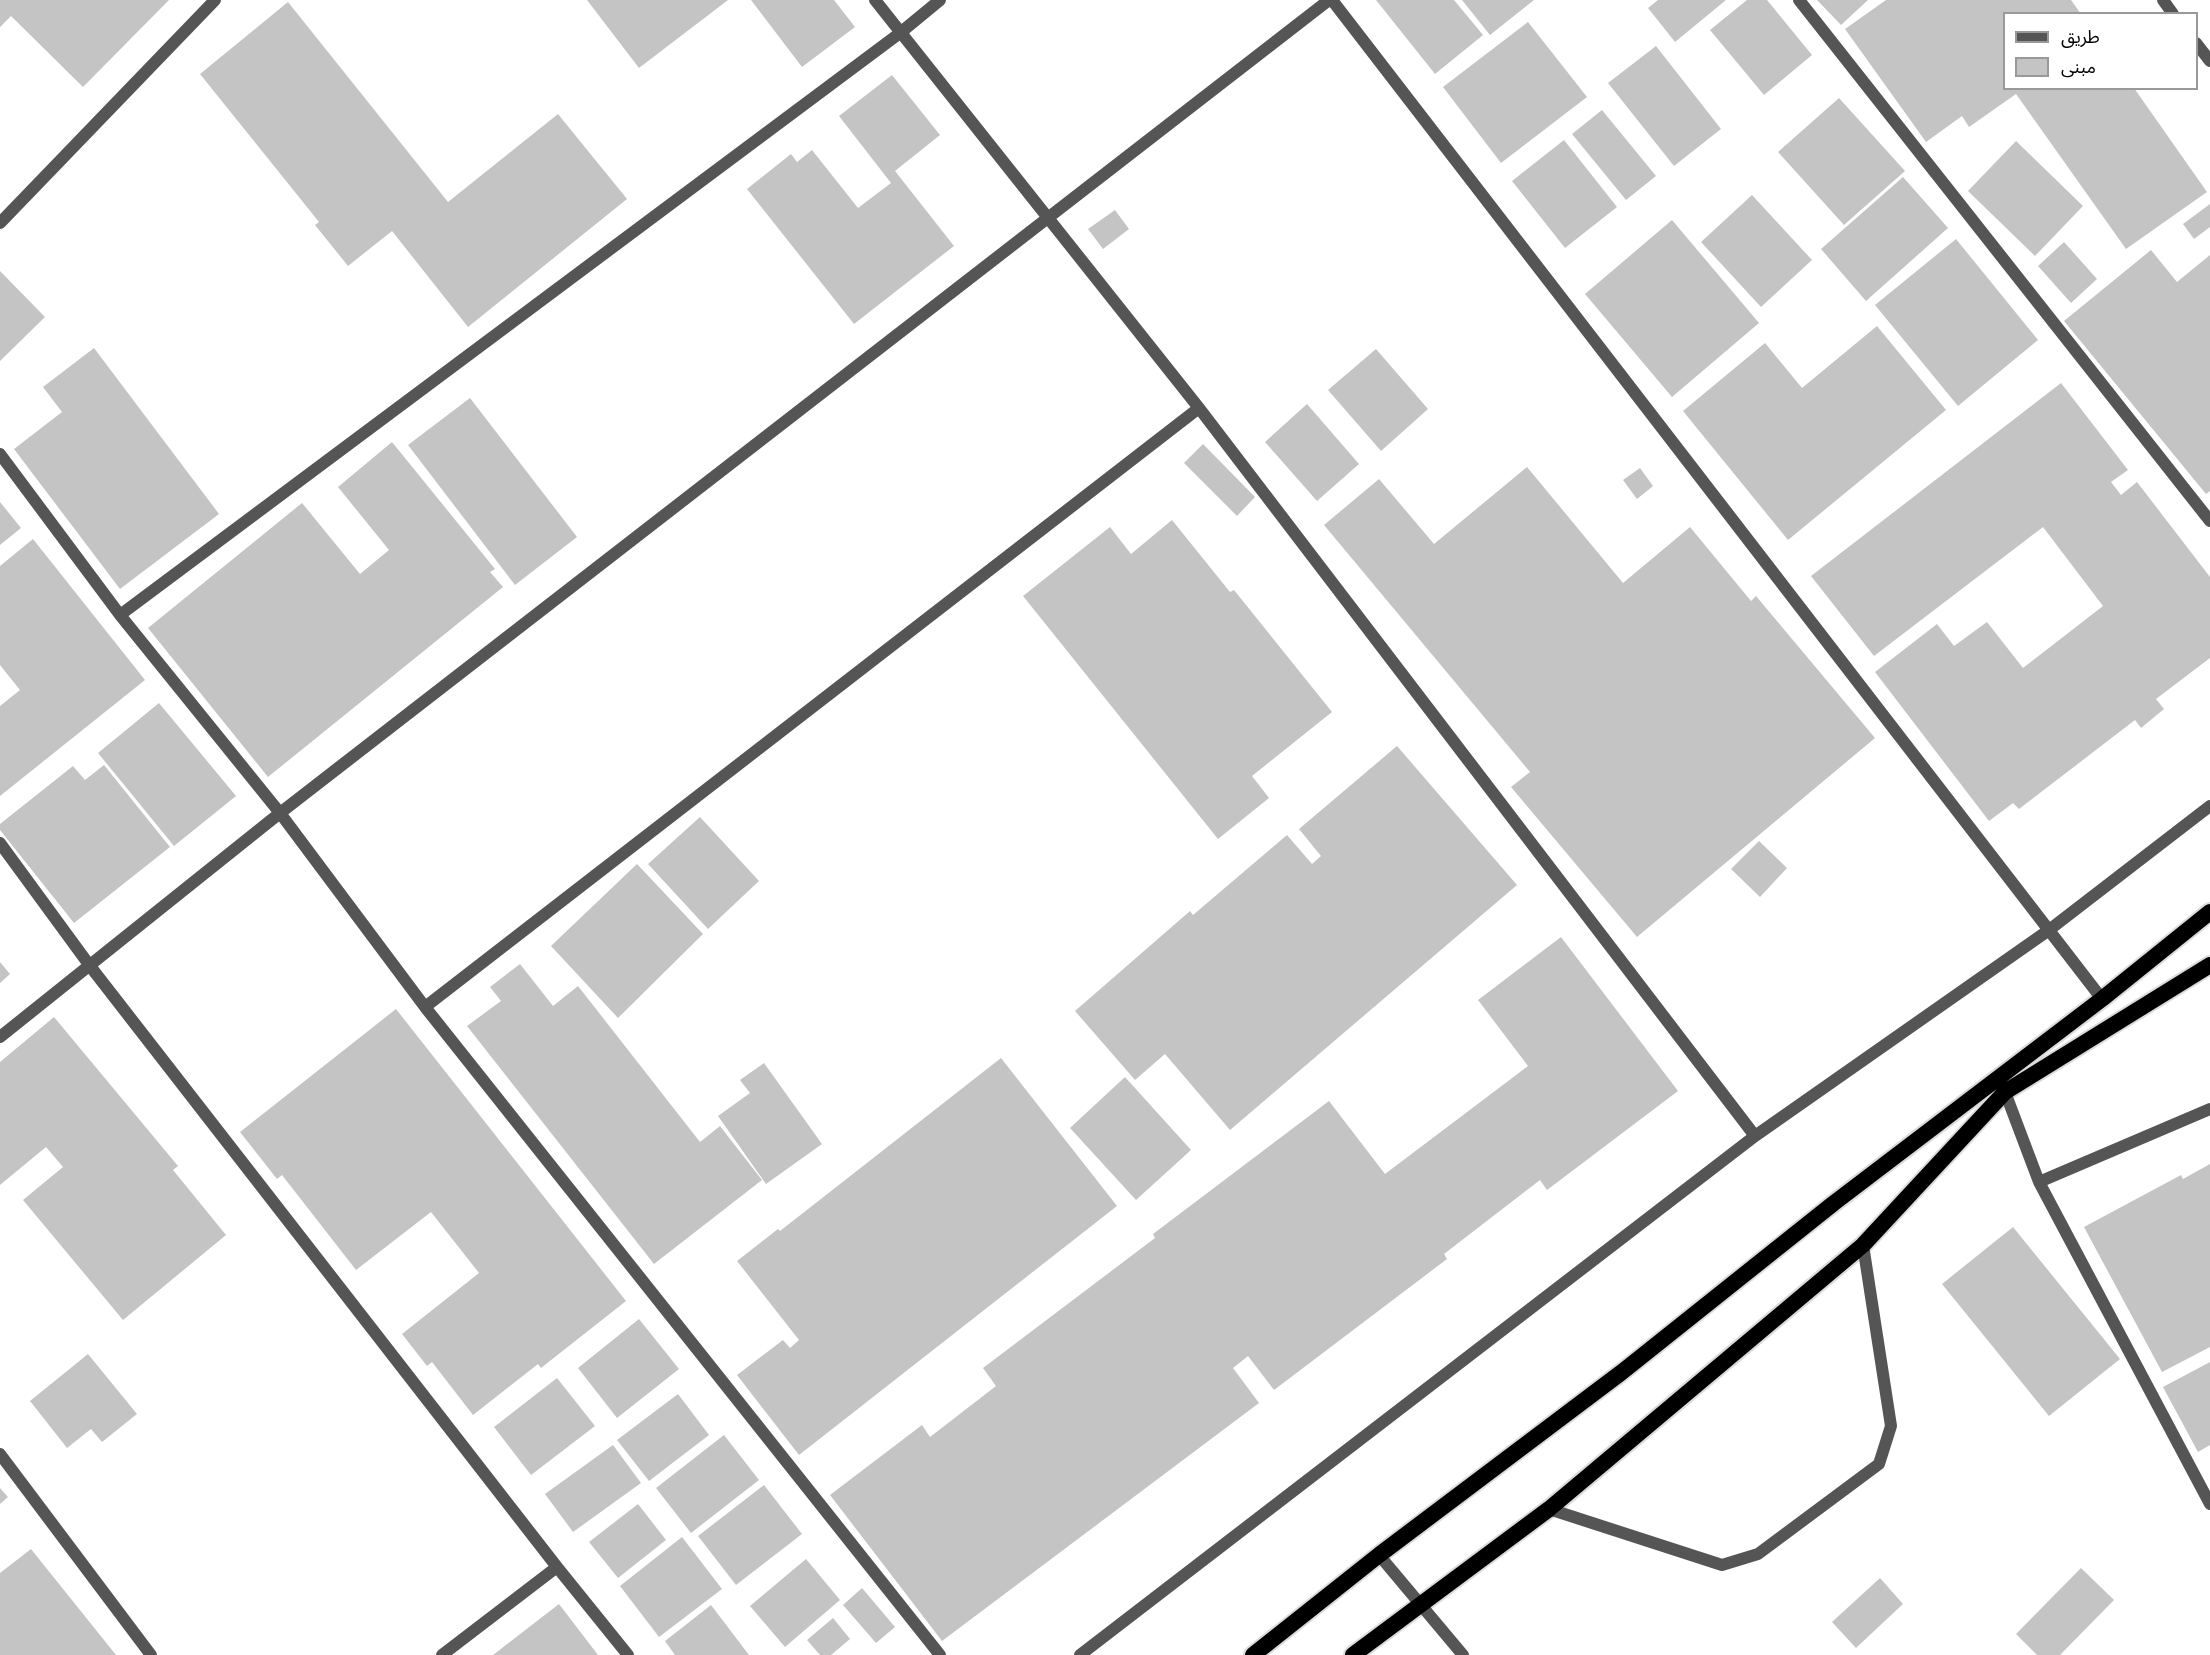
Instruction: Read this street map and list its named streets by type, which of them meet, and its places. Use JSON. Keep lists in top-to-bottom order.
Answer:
{
  "legend": ["طريق", "مبنى"]
}
